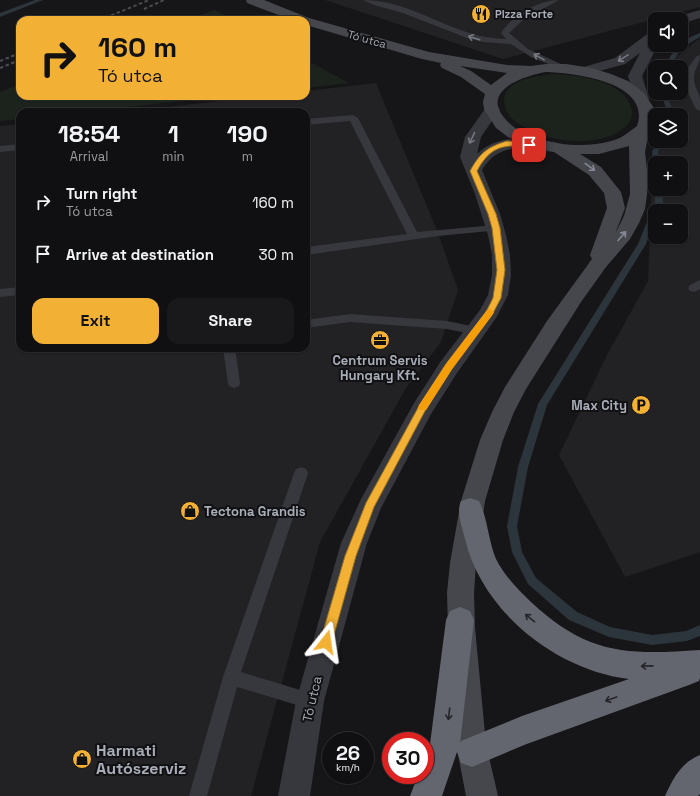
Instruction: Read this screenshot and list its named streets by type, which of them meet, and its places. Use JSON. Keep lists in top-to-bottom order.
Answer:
{
  "streets": {
    "main road": ["Tó utca"]
  },
  "places": {
    "restaurant": ["Pizza Forte"],
    "office": ["Centrum Servis Hungary Kft."],
    "parking": ["Max City"],
    "shop": ["Tectona Grandis", "Harmati Autószerviz"]
  },
  "page": {
    "map_buttons": ["+", "−"],
    "turn": ["160 m", "Tó utca"],
    "eta": [
      "18:54",
      "Arrival",
      "1",
      "min",
      "190",
      "m"
    ],
    "list": [
      {
        "name": "Turn right",
        "note": "Tó utca",
        "value": "160 m"
      },
      {
        "name": "Arrive at destination",
        "value": "30 m"
      }
    ],
    "buttons": ["Exit", "Share"],
    "speed": "26 km/h",
    "limit": "30"
  }
}
